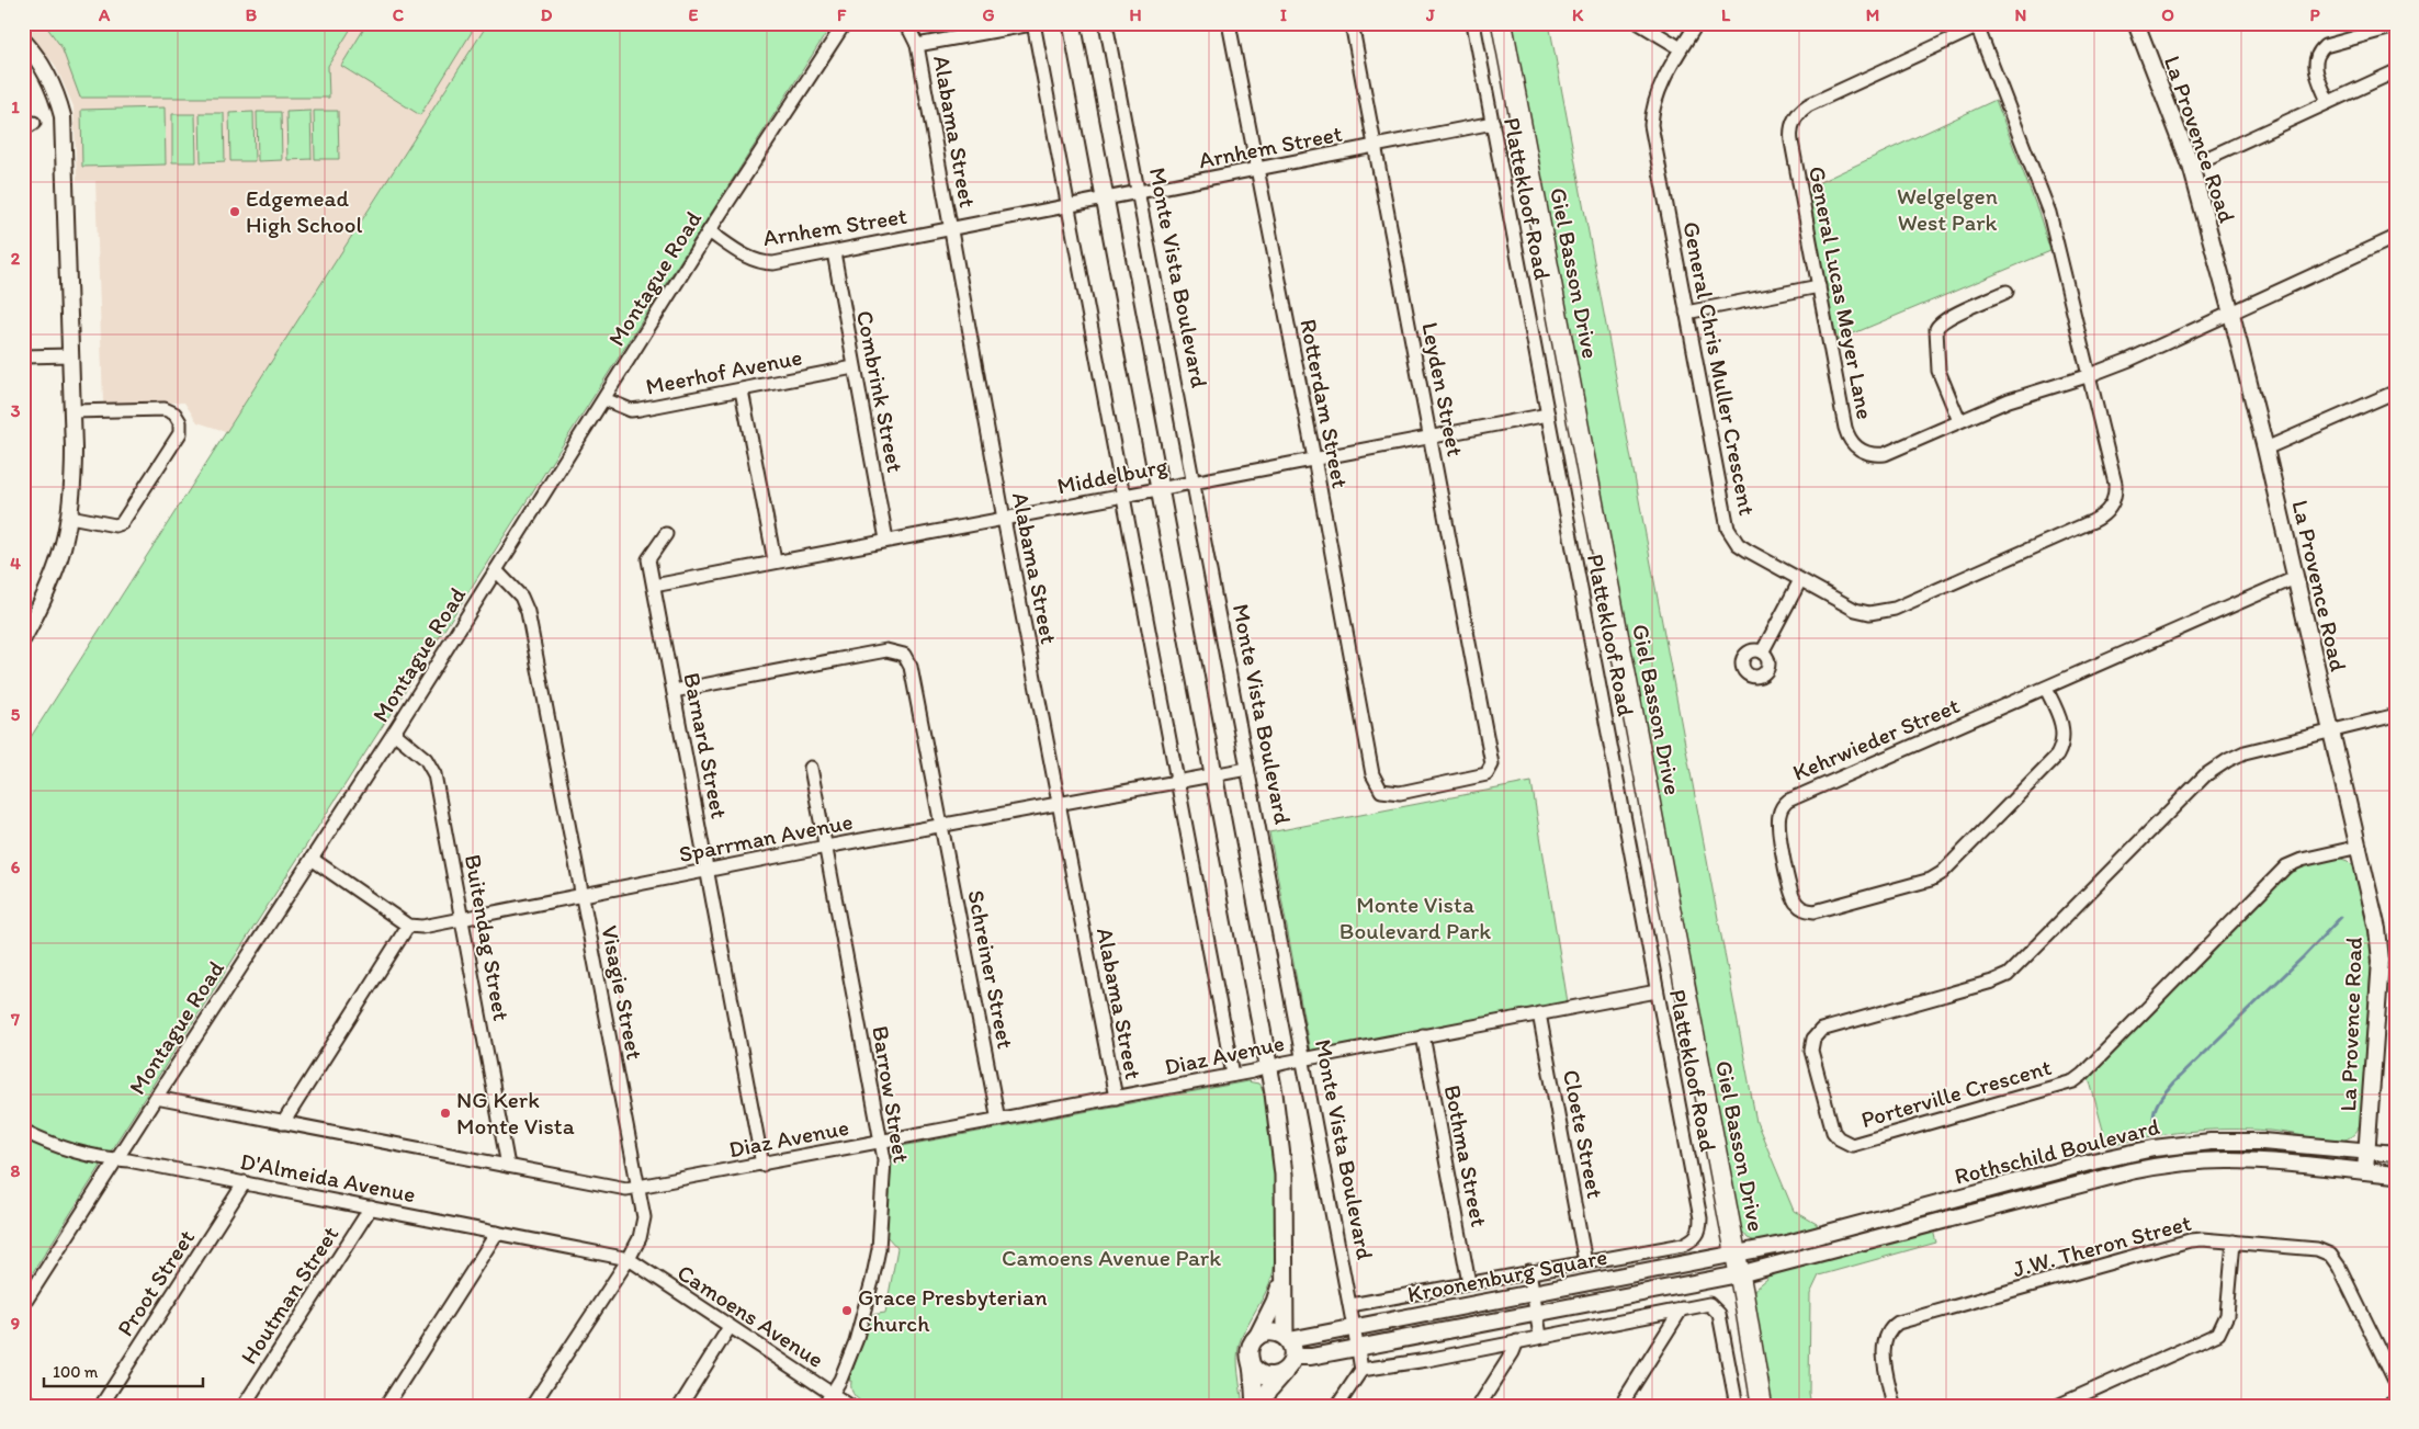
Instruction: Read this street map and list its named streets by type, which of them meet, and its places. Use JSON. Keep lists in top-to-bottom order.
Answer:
{
  "streets": {
    "main road": ["Giel Basson Drive"],
    "street": [
      "Alabama Street",
      "La Provence Road",
      "Arnhem Street",
      "Plattekloof Road",
      "Monte Vista Boulevard",
      "Montague Road",
      "General Lucas Meyer Lane",
      "General Chris Muller Crescent",
      "Meerhof Avenue",
      "Leyden Street",
      "Combrink Street",
      "Rotterdam Street",
      "Middelburg",
      "Kehrwieder Street",
      "Barnard Street",
      "Sparrman Avenue",
      "Buitendag Street",
      "Schreiner Street",
      "Visagie Street",
      "Diaz Avenue",
      "Porterville Crescent",
      "Barrow Street",
      "Cloete Street",
      "Rothschild Boulevard",
      "Bothma Street",
      "D'Almeida Avenue",
      "J.W. Theron Street",
      "Kroonenburg Square",
      "Proot Street",
      "Houtman Street",
      "Camoens Avenue"
    ]
  },
  "crossings": [
    ["Alabama Street", "Arnhem Street"],
    ["Alabama Street", "Middelburg"],
    ["Alabama Street", "Sparrman Avenue"],
    ["Alabama Street", "Diaz Avenue"],
    ["La Provence Road", "General Lucas Meyer Lane"],
    ["La Provence Road", "Kehrwieder Street"],
    ["La Provence Road", "Porterville Crescent"],
    ["La Provence Road", "Rothschild Boulevard"],
    ["Arnhem Street", "Plattekloof Road"],
    ["Arnhem Street", "Monte Vista Boulevard"],
    ["Arnhem Street", "Montague Road"],
    ["Arnhem Street", "Leyden Street"],
    ["Arnhem Street", "Combrink Street"],
    ["Arnhem Street", "Rotterdam Street"],
    ["Plattekloof Road", "Middelburg"],
    ["Plattekloof Road", "Diaz Avenue"],
    ["Plattekloof Road", "Kroonenburg Square"],
    ["Giel Basson Drive", "Rothschild Boulevard"],
    ["Giel Basson Drive", "Kroonenburg Square"],
    ["Monte Vista Boulevard", "Middelburg"],
    ["Monte Vista Boulevard", "Sparrman Avenue"],
    ["Monte Vista Boulevard", "Diaz Avenue"],
    ["Monte Vista Boulevard", "Kroonenburg Square"],
    ["Montague Road", "Meerhof Avenue"],
    ["Montague Road", "Buitendag Street"],
    ["Montague Road", "Visagie Street"],
    ["Montague Road", "D'Almeida Avenue"],
    ["General Lucas Meyer Lane", "General Chris Muller Crescent"],
    ["Meerhof Avenue", "Combrink Street"],
    ["Leyden Street", "Rotterdam Street"],
    ["Leyden Street", "Middelburg"],
    ["Combrink Street", "Middelburg"],
    ["Rotterdam Street", "Middelburg"],
    ["Middelburg", "Barnard Street"],
    ["Barnard Street", "Sparrman Avenue"],
    ["Barnard Street", "Schreiner Street"],
    ["Barnard Street", "Diaz Avenue"],
    ["Sparrman Avenue", "Buitendag Street"],
    ["Sparrman Avenue", "Schreiner Street"],
    ["Sparrman Avenue", "Visagie Street"],
    ["Sparrman Avenue", "Barrow Street"],
    ["Buitendag Street", "D'Almeida Avenue"],
    ["Schreiner Street", "Diaz Avenue"],
    ["Visagie Street", "Diaz Avenue"],
    ["Visagie Street", "D'Almeida Avenue"],
    ["Visagie Street", "Camoens Avenue"],
    ["Diaz Avenue", "Barrow Street"],
    ["Diaz Avenue", "Cloete Street"],
    ["Diaz Avenue", "Bothma Street"],
    ["Diaz Avenue", "D'Almeida Avenue"],
    ["Barrow Street", "Camoens Avenue"],
    ["Cloete Street", "Kroonenburg Square"],
    ["Rothschild Boulevard", "Kroonenburg Square"],
    ["Bothma Street", "Kroonenburg Square"],
    ["D'Almeida Avenue", "Proot Street"],
    ["D'Almeida Avenue", "Houtman Street"],
    ["D'Almeida Avenue", "Camoens Avenue"]
  ],
  "parks": ["Welgelgen West Park", "Monte Vista Boulevard Park", "Camoens Avenue Park"],
  "places": ["Edgemead High School", "NG Kerk Monte Vista", "Grace Presbyterian Church"],
  "scale_bar": "100 m",
  "grid": {
    "columns": [
      "A",
      "B",
      "C",
      "D",
      "E",
      "F",
      "G",
      "H",
      "I",
      "J",
      "K",
      "L",
      "M",
      "N",
      "O",
      "P"
    ],
    "rows": [
      "1",
      "2",
      "3",
      "4",
      "5",
      "6",
      "7",
      "8",
      "9"
    ]
  }
}
